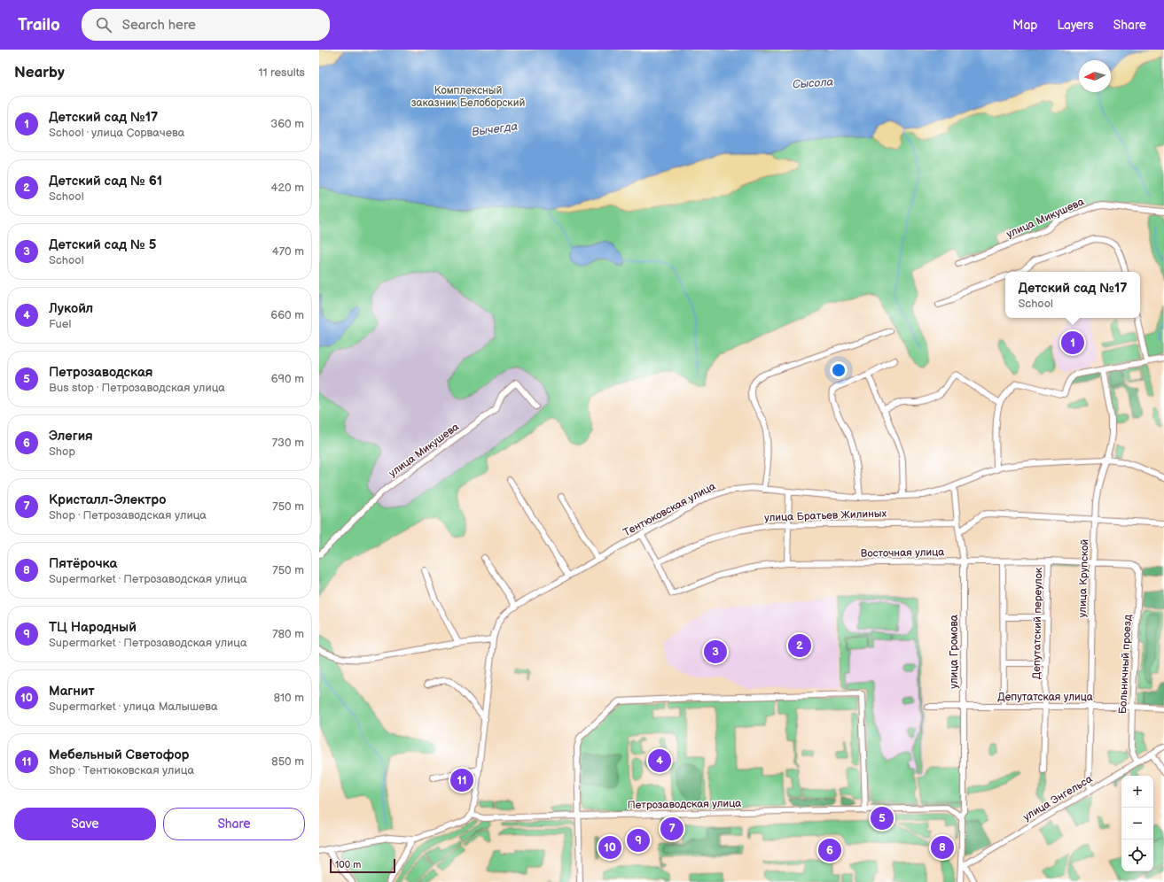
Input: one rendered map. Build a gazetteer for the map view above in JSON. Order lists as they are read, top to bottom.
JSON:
{
  "streets": {
    "street": [
      "улица Микушева",
      "Тентюковская улица",
      "улица Братьев Жилиных",
      "Восточная улица",
      "улица Крупской",
      "Депутатский переулок",
      "улица Громова",
      "Больничный проезд",
      "Депутатская улица",
      "улица Энгельса",
      "Петрозаводская улица"
    ]
  },
  "crossings": [
    ["Тентюковская улица", "улица Крупской"],
    ["Тентюковская улица", "улица Громова"],
    ["Тентюковская улица", "Петрозаводская улица"],
    ["улица Братьев Жилиных", "Восточная улица"],
    ["улица Братьев Жилиных", "улица Громова"],
    ["Восточная улица", "улица Крупской"],
    ["Восточная улица", "Депутатский переулок"],
    ["Восточная улица", "улица Громова"],
    ["Восточная улица", "Больничный проезд"],
    ["улица Крупской", "Депутатская улица"],
    ["улица Крупской", "улица Энгельса"],
    ["Депутатский переулок", "Депутатская улица"],
    ["улица Громова", "Депутатская улица"],
    ["улица Громова", "Петрозаводская улица"],
    ["Больничный проезд", "Депутатская улица"],
    ["Больничный проезд", "улица Энгельса"]
  ],
  "water": ["Сысола", "Вычегда"],
  "parks": ["Комплексный заказник Белоборский"],
  "scale_bar": "100 m",
  "north": "left",
  "page": {
    "header": "Trailo",
    "search": "Search here",
    "nav": ["Map", "Layers", "Share"],
    "heading": ["Nearby", "11 results"],
    "list": [
      {
        "mark": "1",
        "name": "Детский сад №17",
        "note": "School · улица Сорвачева",
        "value": "360 m"
      },
      {
        "mark": "2",
        "name": "Детский сад № 61",
        "note": "School",
        "value": "420 m"
      },
      {
        "mark": "3",
        "name": "Детский сад № 5",
        "note": "School",
        "value": "470 m"
      },
      {
        "mark": "4",
        "name": "Лукойл",
        "note": "Fuel",
        "value": "660 m"
      },
      {
        "mark": "5",
        "name": "Петрозаводская",
        "note": "Bus stop · Петрозаводская улица",
        "value": "690 m"
      },
      {
        "mark": "6",
        "name": "Элегия",
        "note": "Shop",
        "value": "730 m"
      },
      {
        "mark": "7",
        "name": "Кристалл-Электро",
        "note": "Shop · Петрозаводская улица",
        "value": "750 m"
      },
      {
        "mark": "8",
        "name": "Пятёрочка",
        "note": "Supermarket · Петрозаводская улица",
        "value": "750 m"
      },
      {
        "mark": "9",
        "name": "ТЦ Народный",
        "note": "Supermarket · Петрозаводская улица",
        "value": "780 m"
      },
      {
        "mark": "10",
        "name": "Магнит",
        "note": "Supermarket · улица Малышева",
        "value": "810 m"
      },
      {
        "mark": "11",
        "name": "Мебельный Светофор",
        "note": "Shop · Тентюковская улица",
        "value": "850 m"
      }
    ],
    "popup": ["Детский сад №17", "School"],
    "pins": [
      "1",
      "2",
      "3",
      "4",
      "11",
      "5",
      "7",
      "9",
      "8",
      "10",
      "6"
    ],
    "map_buttons": ["+", "−"],
    "buttons": ["Save", "Share"],
    "scale": "100 m"
  }
}
